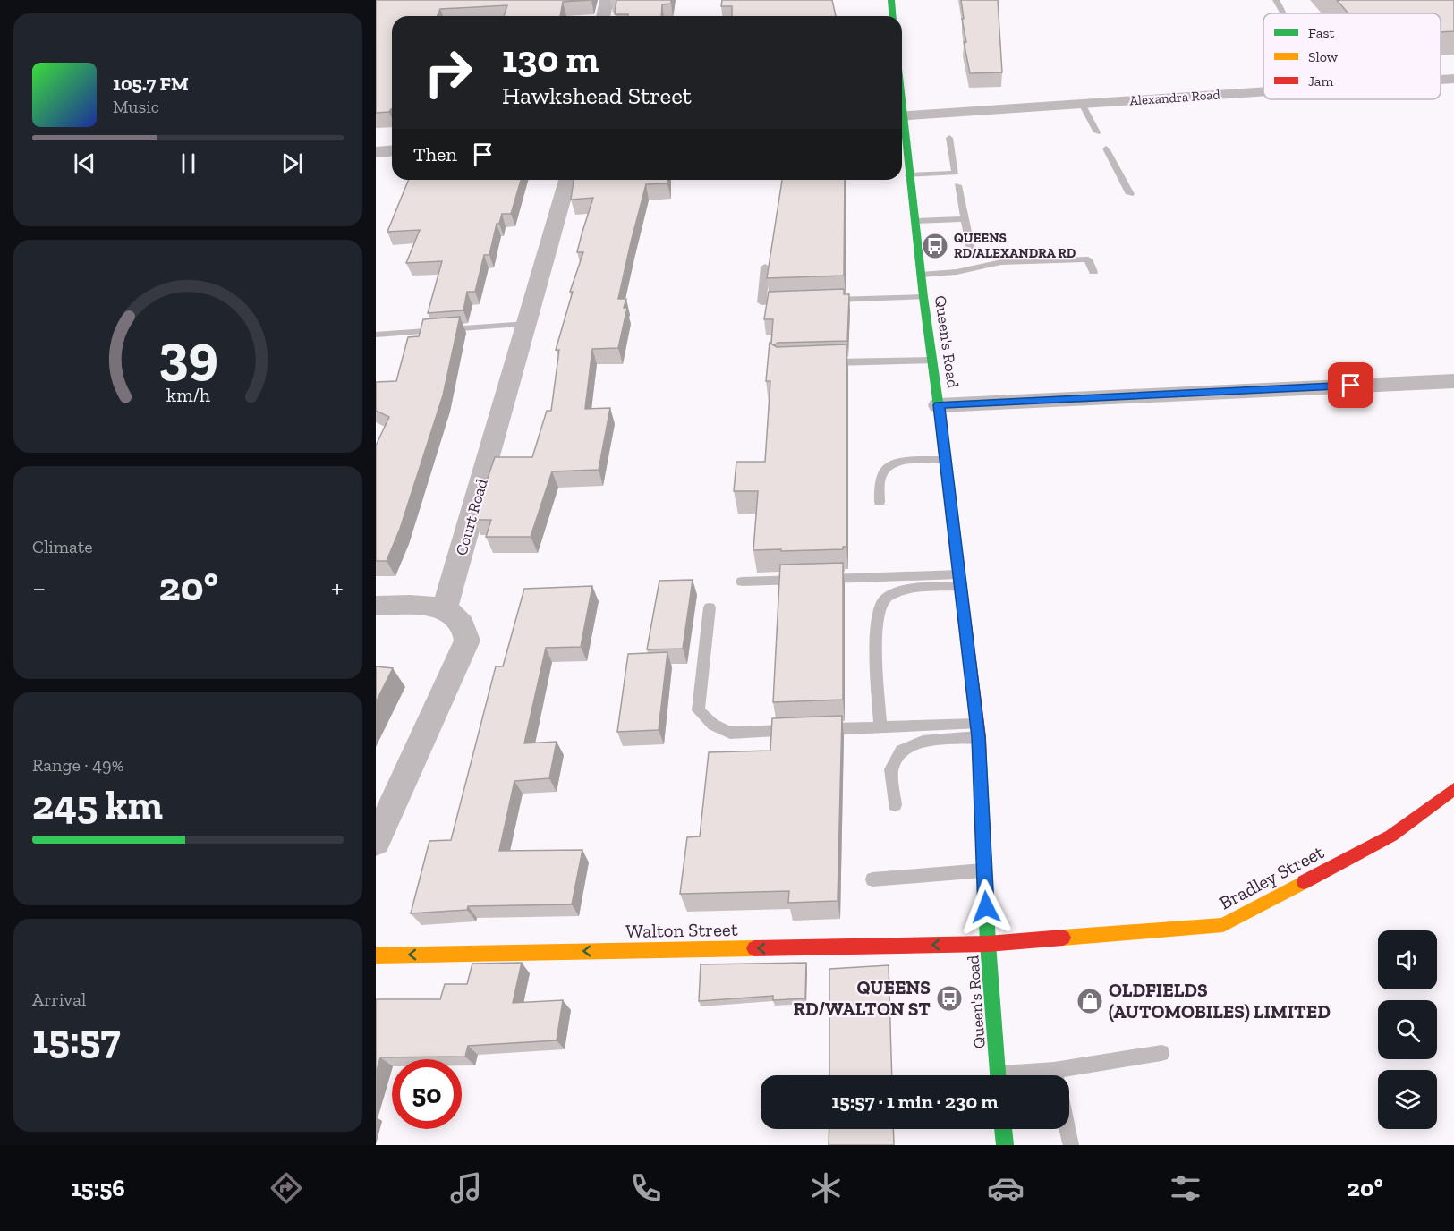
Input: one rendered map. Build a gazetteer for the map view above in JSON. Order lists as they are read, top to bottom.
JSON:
{
  "streets": {
    "main road": ["Queen's Road", "Bradley Street", "Walton Street"],
    "street": ["Alexandra Road", "Court Road"]
  },
  "crossings": [
    ["Queen's Road", "Bradley Street"],
    ["Queen's Road", "Walton Street"],
    ["Bradley Street", "Walton Street"]
  ],
  "one_way": ["Walton Street"],
  "places": {
    "bus stop": ["QUEENS RD/ALEXANDRA RD", "QUEENS RD/WALTON ST"],
    "shop": ["OLDFIELDS (AUTOMOBILES) LIMITED"]
  },
  "legend": ["Fast", "Slow", "Jam"],
  "page": {
    "turn": ["130 m", "Hawkshead Street"],
    "song": ["105.7 FM", "Music"],
    "then": "Then",
    "tile": [
      "Climate",
      ["Range · 49%", "245 km"],
      ["Arrival", "15:57"]
    ],
    "heat": ["−", "20°", "+"],
    "limit": "50",
    "trip": "15:57 · 1 min · 230 m",
    "tabs": ["15:56", "20°"],
    "gauge": ["39", "km/h"]
  }
}
